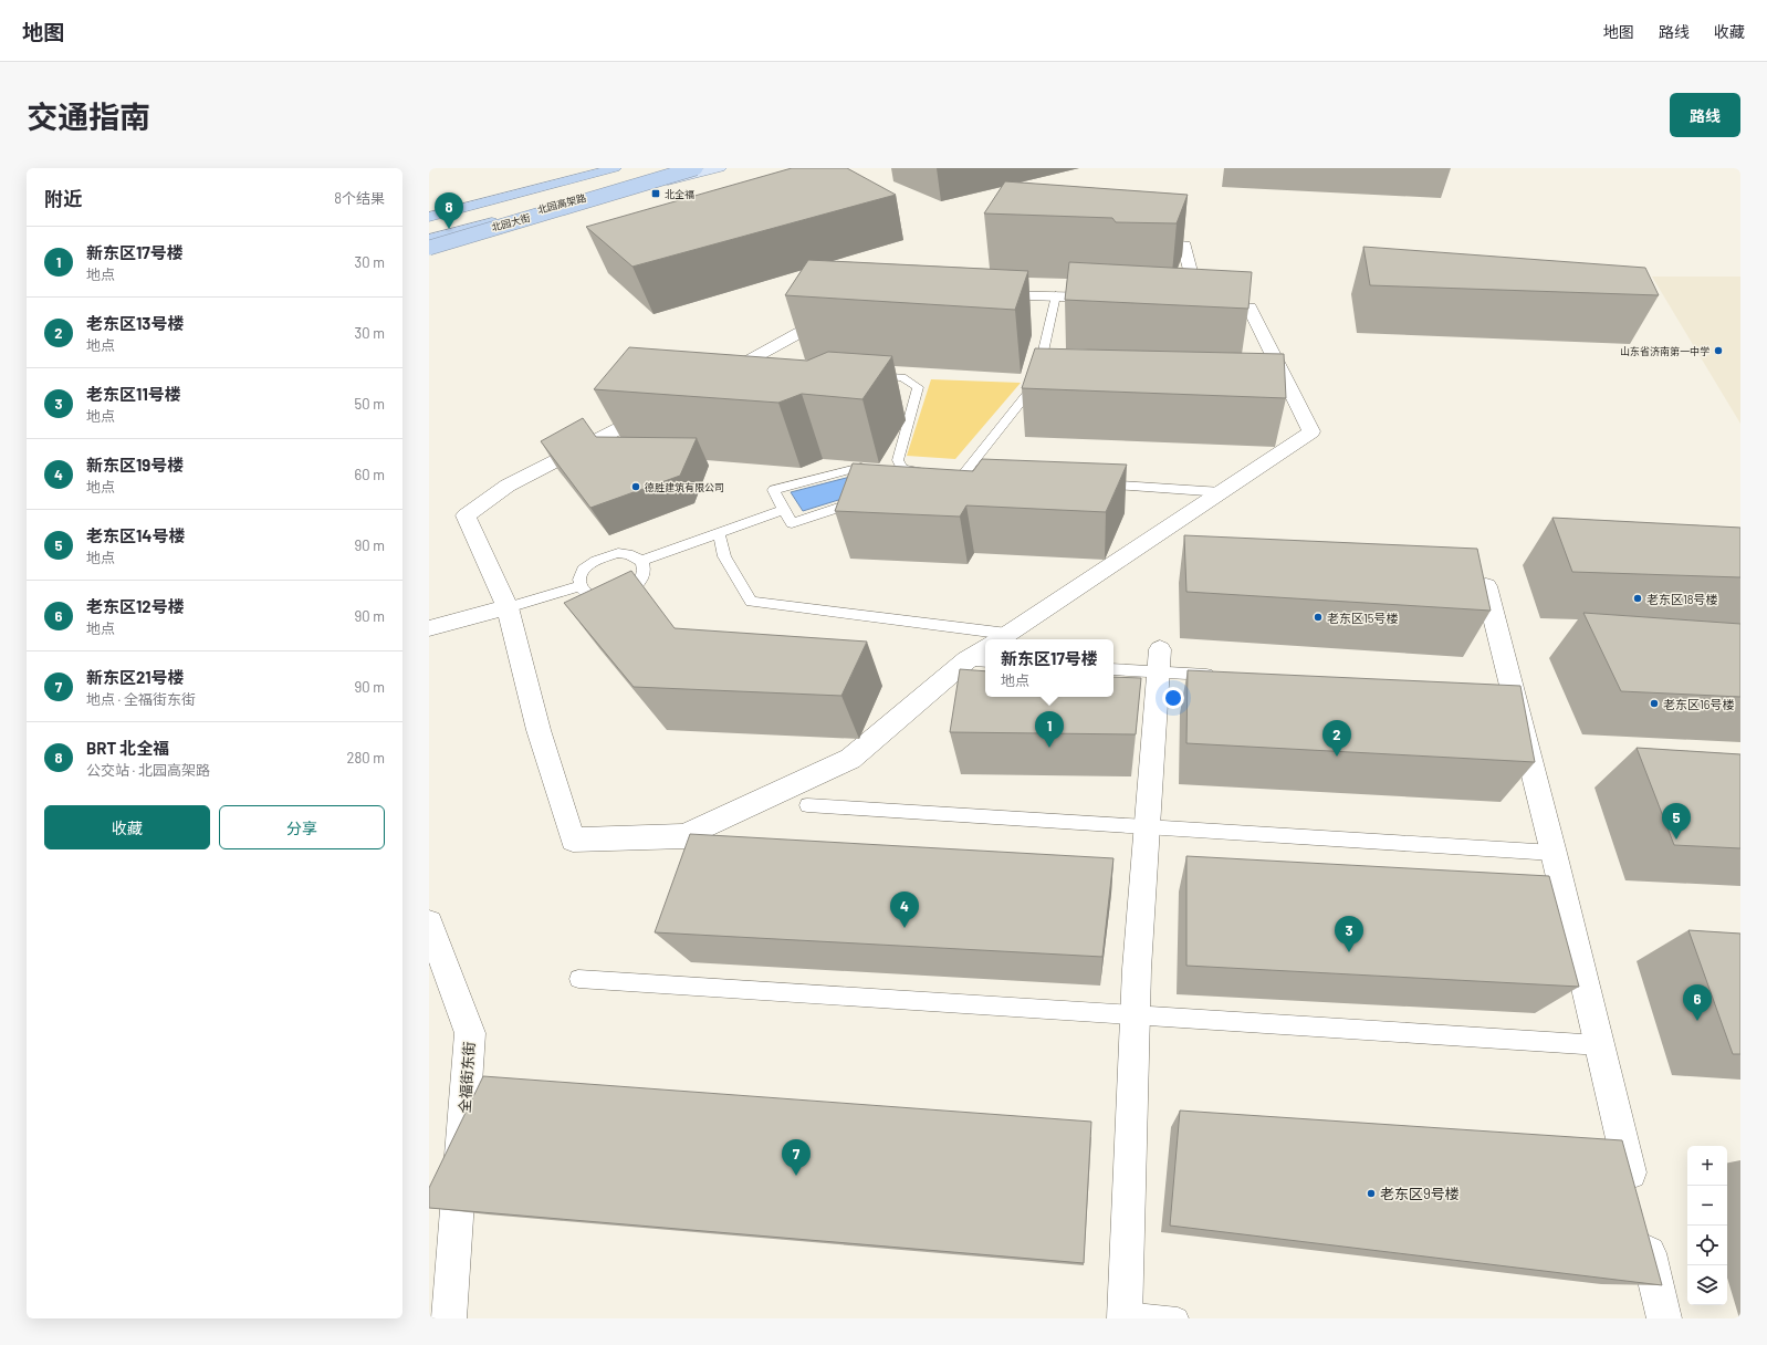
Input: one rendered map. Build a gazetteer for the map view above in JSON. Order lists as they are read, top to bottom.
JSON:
{
  "streets": {
    "highway": ["北园高架路"],
    "main road": ["北园大街"],
    "street": ["全福街东街"]
  },
  "places": {
    "transit": ["北全福"],
    "other": [
      "山东省济南第一中学",
      "德胜建筑有限公司",
      "老东区18号楼",
      "老东区15号楼",
      "老东区16号楼",
      "老东区9号楼"
    ]
  },
  "page": {
    "header": "地图",
    "nav": ["地图", "路线", "收藏"],
    "title": "交通指南",
    "buttons": [
      "路线",
      ["收藏", "分享"]
    ],
    "heading": ["附近", "8个结果"],
    "pins": [
      "8",
      "1",
      "2",
      "5",
      "4",
      "3",
      "6",
      "7"
    ],
    "list": [
      {
        "mark": "1",
        "name": "新东区17号楼",
        "note": "地点",
        "value": "30 m"
      },
      {
        "mark": "2",
        "name": "老东区13号楼",
        "note": "地点",
        "value": "30 m"
      },
      {
        "mark": "3",
        "name": "老东区11号楼",
        "note": "地点",
        "value": "50 m"
      },
      {
        "mark": "4",
        "name": "新东区19号楼",
        "note": "地点",
        "value": "60 m"
      },
      {
        "mark": "5",
        "name": "老东区14号楼",
        "note": "地点",
        "value": "90 m"
      },
      {
        "mark": "6",
        "name": "老东区12号楼",
        "note": "地点",
        "value": "90 m"
      },
      {
        "mark": "7",
        "name": "新东区21号楼",
        "note": "地点 · 全福街东街",
        "value": "90 m"
      },
      {
        "mark": "8",
        "name": "BRT 北全福",
        "note": "公交站 · 北园高架路",
        "value": "280 m"
      }
    ],
    "popup": ["新东区17号楼", "地点"],
    "map_buttons": ["+", "−"]
  }
}
